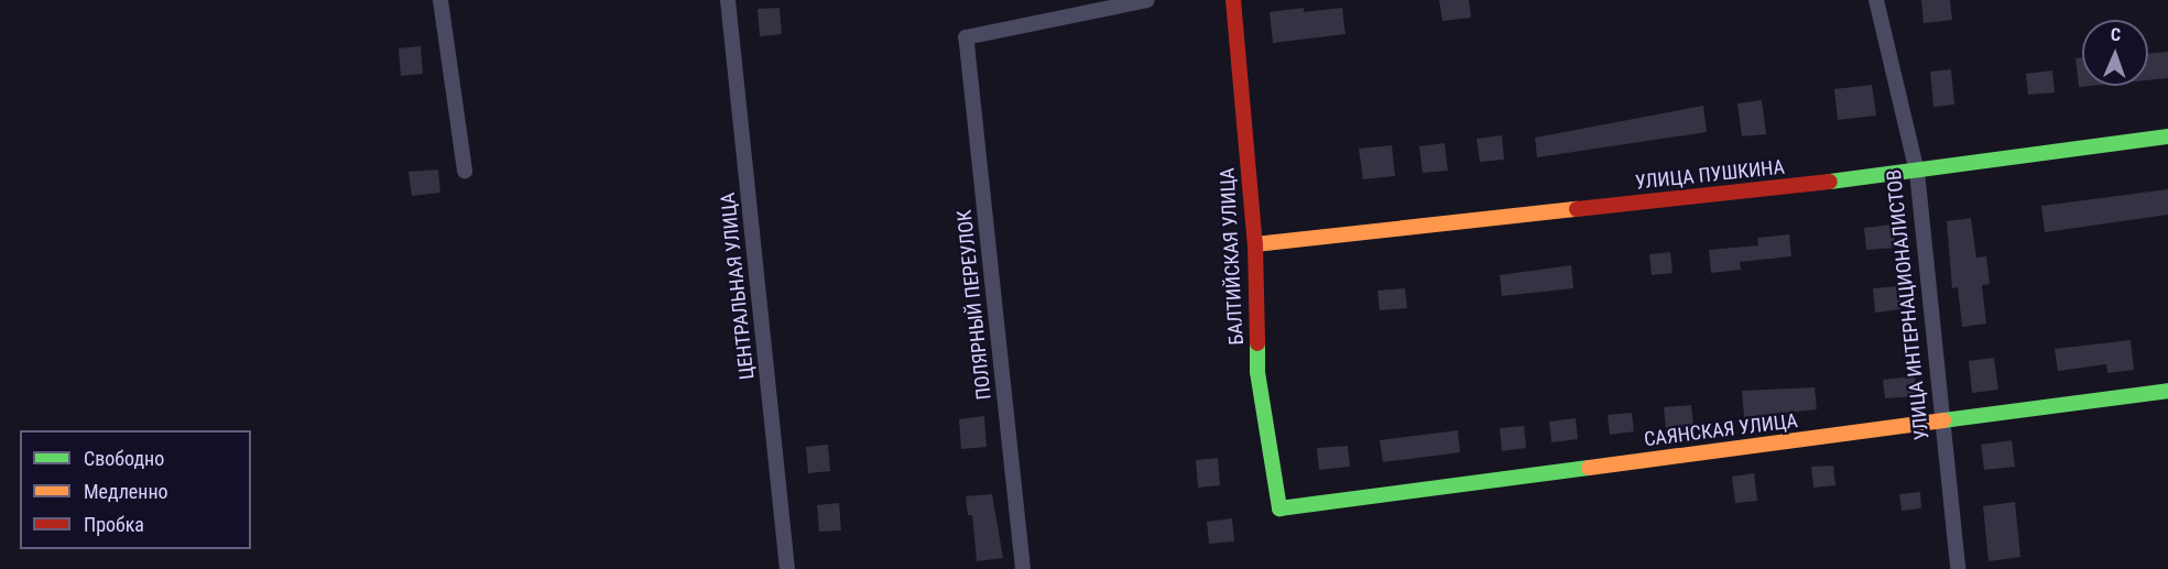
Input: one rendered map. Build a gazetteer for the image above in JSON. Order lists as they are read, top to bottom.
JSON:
{
  "streets": {
    "street": [
      "УЛИЦА ПУШКИНА",
      "БАЛТИЙСКАЯ УЛИЦА",
      "ЦЕНТРАЛЬНАЯ УЛИЦА",
      "ПОЛЯРНЫЙ ПЕРЕУЛОК",
      "УЛИЦА ИНТЕРНАЦИОНАЛИСТОВ",
      "САЯНСКАЯ УЛИЦА"
    ]
  },
  "crossings": [
    ["УЛИЦА ПУШКИНА", "БАЛТИЙСКАЯ УЛИЦА"],
    ["УЛИЦА ПУШКИНА", "УЛИЦА ИНТЕРНАЦИОНАЛИСТОВ"],
    ["БАЛТИЙСКАЯ УЛИЦА", "САЯНСКАЯ УЛИЦА"],
    ["УЛИЦА ИНТЕРНАЦИОНАЛИСТОВ", "САЯНСКАЯ УЛИЦА"]
  ],
  "legend": ["Свободно", "Медленно", "Пробка"],
  "north": "top"
}
